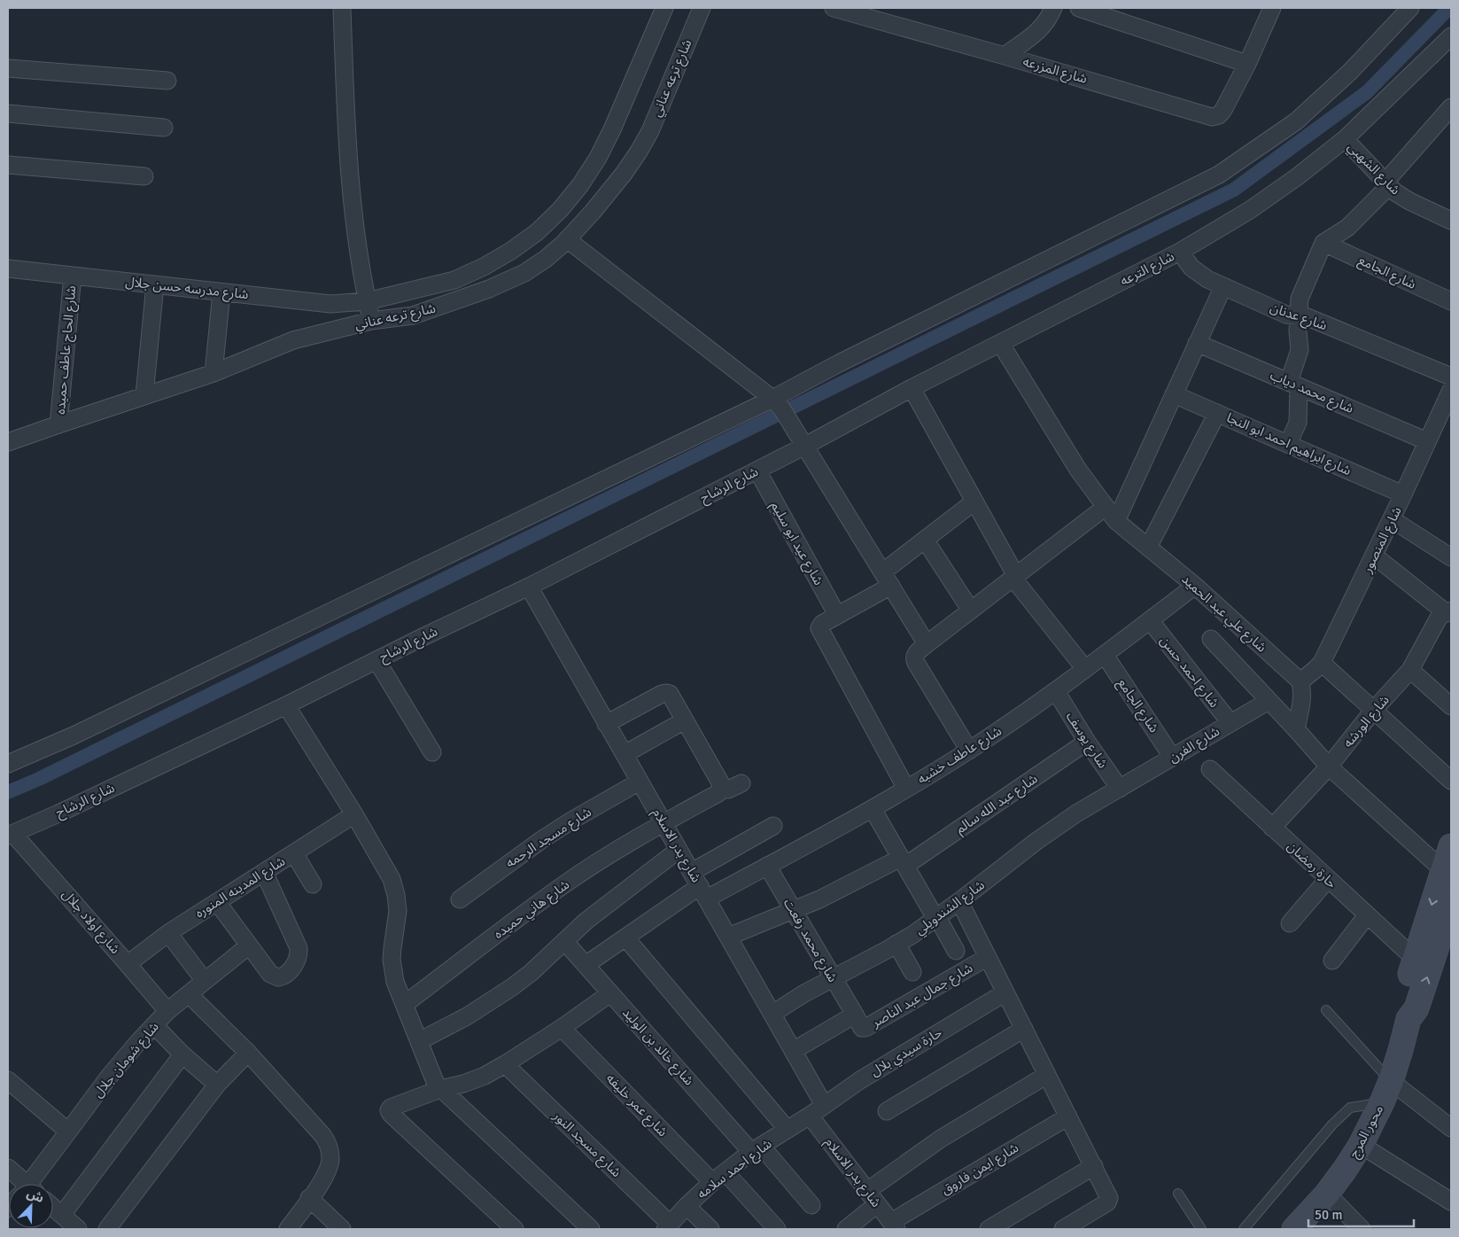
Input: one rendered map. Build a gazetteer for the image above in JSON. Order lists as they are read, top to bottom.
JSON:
{
  "streets": {
    "main road": ["محور المرج"],
    "street": [
      "شارع المزرعه",
      "شارع ترعه عناني",
      "شارع الشهبي",
      "شارع الترعه",
      "شارع الجامع",
      "شارع مدرسه حسن جلال",
      "شارع عدنان",
      "شارع الحاج عاطف حميده",
      "شارع محمد دياب",
      "شارع ابراهيم احمد ابو النجا",
      "شارع الرشاح",
      "شارع المنصور",
      "شارع عيد ابو سليم",
      "شارع علي عبد الحميد",
      "شارع احمد حسن",
      "شارع الورشه",
      "شارع يوسف",
      "شارع الفرن",
      "شارع عاطف خشبه",
      "شارع عبد الله سالم",
      "شارع مسجد الرحمه",
      "شارع بدر الاسلام",
      "حارة رمضان",
      "شارع المدينه المنوره",
      "شارع الشندويلي",
      "شارع هاني حميده",
      "شارع اولاد جلال",
      "شارع محمد رفعت",
      "شارع جمال عبد الناصر",
      "شارع خالد بن الوليد",
      "حارة سيدي بلال",
      "شارع شومان جلال",
      "شارع عمر خليفه",
      "شارع مسجد النور",
      "شارع احمد سلامه",
      "شارع ايمن فاروق"
    ]
  },
  "crossings": [
    ["شارع ترعه عناني", "شارع مدرسه حسن جلال"],
    ["شارع ترعه عناني", "شارع الحاج عاطف حميده"],
    ["شارع الشهبي", "شارع الترعه"],
    ["شارع الترعه", "شارع عدنان"],
    ["شارع الترعه", "شارع الرشاح"],
    ["شارع الترعه", "شارع علي عبد الحميد"],
    ["شارع الجامع", "شارع الفرن"],
    ["شارع الجامع", "شارع عاطف خشبه"],
    ["شارع مدرسه حسن جلال", "شارع الحاج عاطف حميده"],
    ["شارع محمد دياب", "شارع المنصور"],
    ["شارع ابراهيم احمد ابو النجا", "شارع المنصور"],
    ["شارع الرشاح", "شارع عيد ابو سليم"],
    ["شارع الرشاح", "شارع بدر الاسلام"],
    ["شارع الرشاح", "شارع اولاد جلال"],
    ["شارع المنصور", "شارع علي عبد الحميد"],
    ["شارع علي عبد الحميد", "شارع عاطف خشبه"],
    ["شارع احمد حسن", "شارع الفرن"],
    ["شارع احمد حسن", "شارع عاطف خشبه"],
    ["شارع الورشه", "حارة رمضان"],
    ["شارع يوسف", "شارع الفرن"],
    ["شارع يوسف", "شارع عاطف خشبه"],
    ["شارع يوسف", "شارع عبد الله سالم"],
    ["شارع يوسف", "شارع الشندويلي"],
    ["شارع الفرن", "شارع الشندويلي"],
    ["شارع عاطف خشبه", "شارع بدر الاسلام"],
    ["شارع عاطف خشبه", "شارع محمد رفعت"],
    ["شارع عبد الله سالم", "شارع بدر الاسلام"],
    ["شارع عبد الله سالم", "شارع محمد رفعت"],
    ["شارع مسجد الرحمه", "شارع بدر الاسلام"],
    ["شارع بدر الاسلام", "شارع الشندويلي"],
    ["شارع بدر الاسلام", "شارع هاني حميده"],
    ["شارع بدر الاسلام", "شارع جمال عبد الناصر"],
    ["شارع بدر الاسلام", "حارة سيدي بلال"],
    ["شارع بدر الاسلام", "شارع احمد سلامه"],
    ["شارع بدر الاسلام", "شارع ايمن فاروق"],
    ["حارة رمضان", "محور المرج"],
    ["شارع المدينه المنوره", "شارع اولاد جلال"],
    ["شارع الشندويلي", "شارع محمد رفعت"],
    ["شارع اولاد جلال", "شارع شومان جلال"],
    ["شارع محمد رفعت", "شارع جمال عبد الناصر"],
    ["شارع خالد بن الوليد", "شارع احمد سلامه"],
    ["حارة سيدي بلال", "شارع احمد سلامه"],
    ["شارع عمر خليفه", "شارع احمد سلامه"],
    ["شارع مسجد النور", "شارع احمد سلامه"]
  ],
  "scale_bar": "50 m",
  "north": "top right"
}
